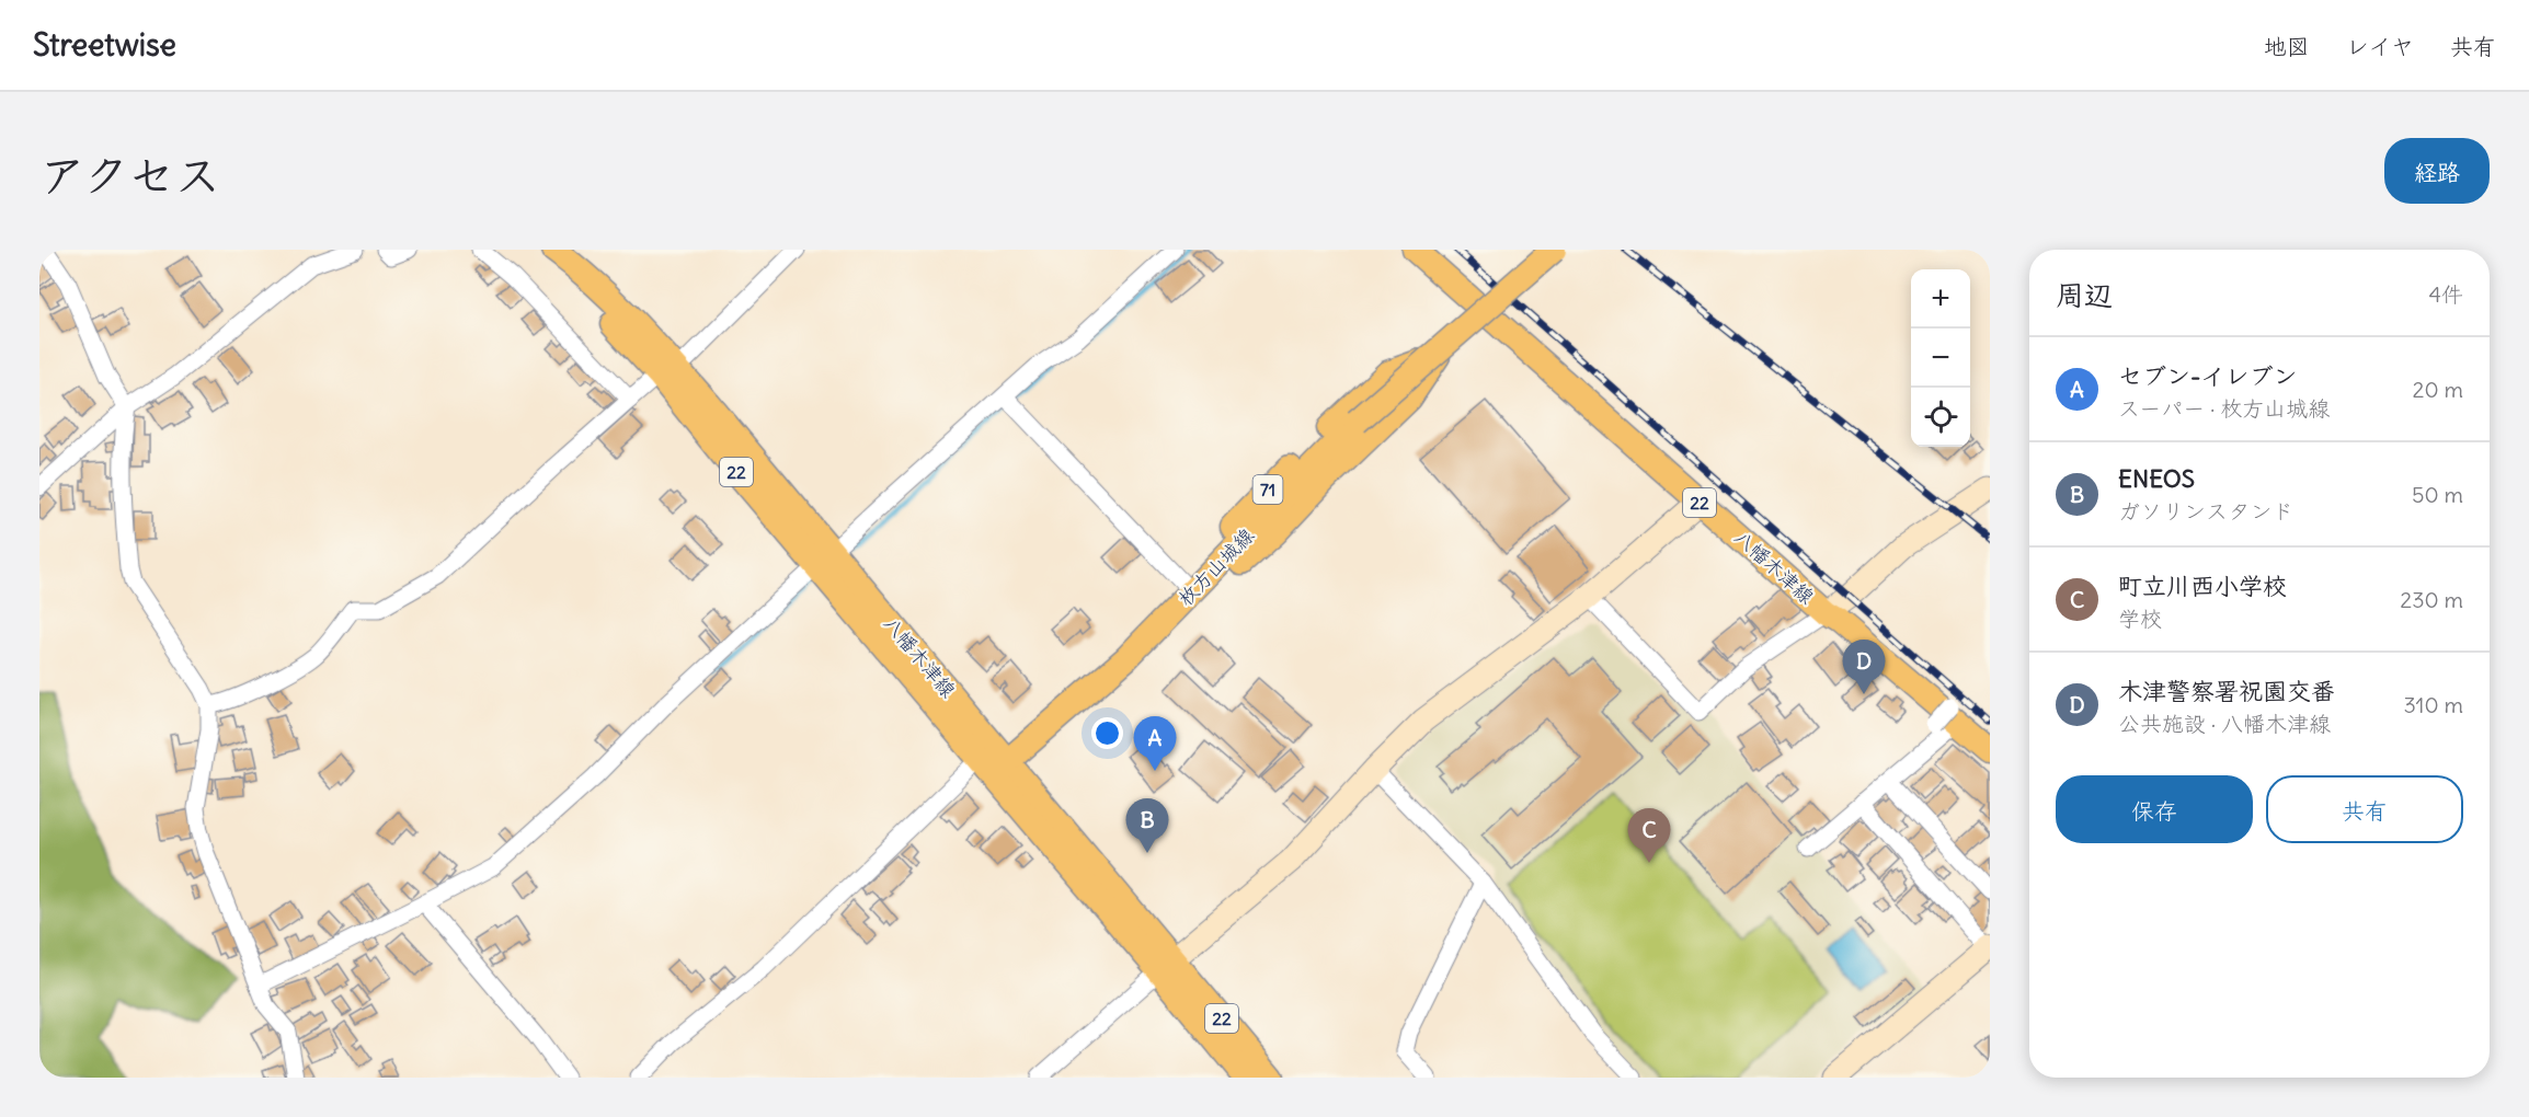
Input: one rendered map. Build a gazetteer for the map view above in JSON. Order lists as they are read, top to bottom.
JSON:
{
  "streets": {
    "main road": [
      "22",
      "71",
      "枚方山城線",
      "八幡木津線"
    ]
  },
  "crossings": [
    ["71", "枚方山城線"],
    ["71", "八幡木津線"],
    ["枚方山城線", "八幡木津線"]
  ],
  "page": {
    "header": "Streetwise",
    "nav": ["地図", "レイヤ", "共有"],
    "title": "アクセス",
    "buttons": [
      "経路",
      ["保存", "共有"]
    ],
    "heading": ["周辺", "4件"],
    "map_buttons": ["+", "−"],
    "list": [
      {
        "mark": "A",
        "name": "セブン-イレブン",
        "note": "スーパー · 枚方山城線",
        "value": "20 m"
      },
      {
        "mark": "B",
        "name": "ENEOS",
        "note": "ガソリンスタンド",
        "value": "50 m"
      },
      {
        "mark": "C",
        "name": "町立川西小学校",
        "note": "学校",
        "value": "230 m"
      },
      {
        "mark": "D",
        "name": "木津警察署祝園交番",
        "note": "公共施設 · 八幡木津線",
        "value": "310 m"
      }
    ],
    "pins": [
      "D",
      "A",
      "B",
      "C"
    ]
  }
}
